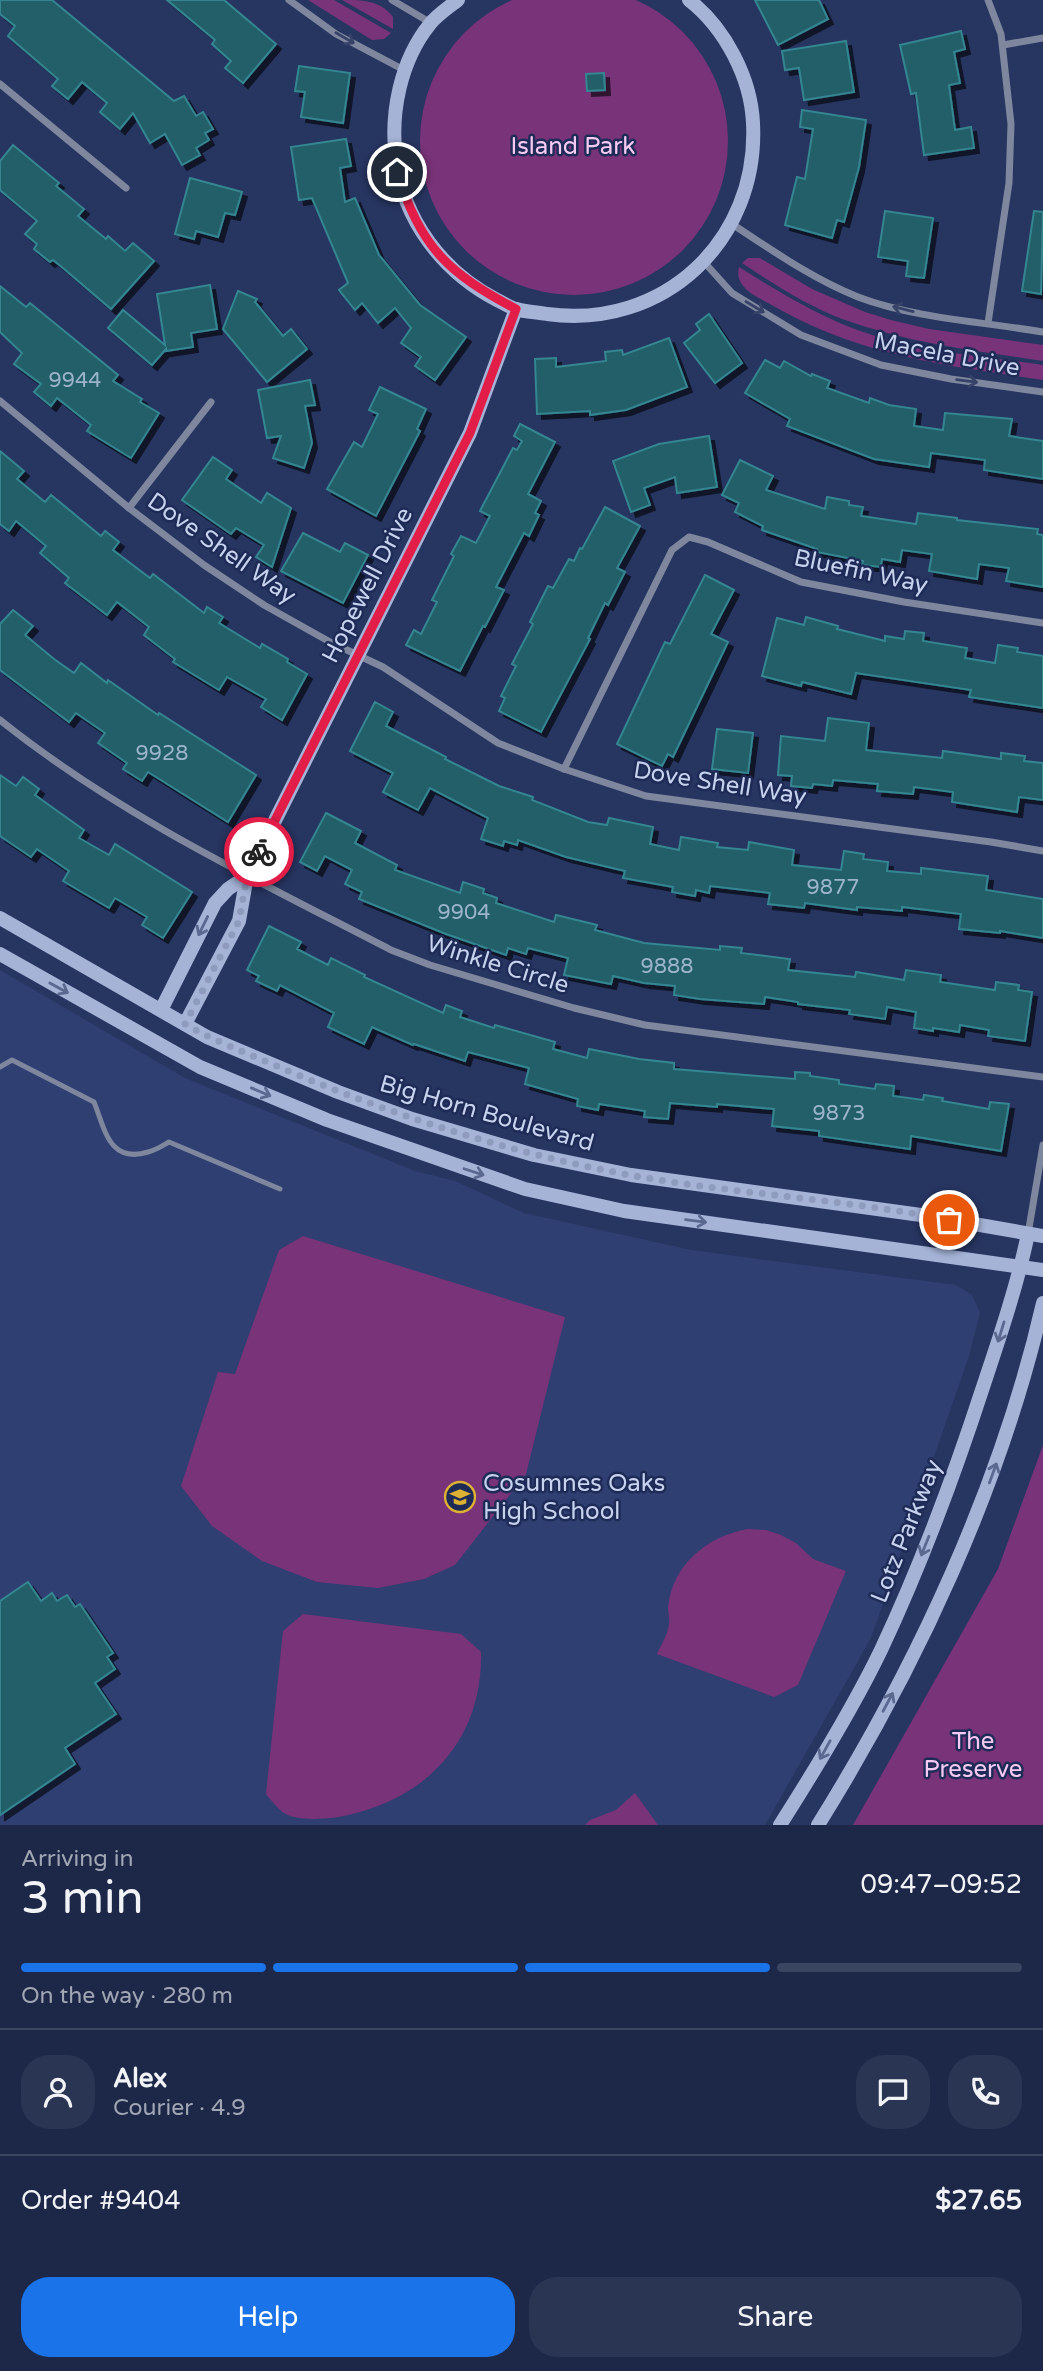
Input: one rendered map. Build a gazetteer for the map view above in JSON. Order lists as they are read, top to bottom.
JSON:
{
  "streets": {
    "street": [
      "Macela Drive",
      "Dove Shell Way",
      "Bluefin Way",
      "Hopewell Drive",
      "Winkle Circle",
      "Big Horn Boulevard",
      "Lotz Parkway"
    ]
  },
  "crossings": [
    ["Dove Shell Way", "Bluefin Way"],
    ["Dove Shell Way", "Hopewell Drive"],
    ["Hopewell Drive", "Winkle Circle"],
    ["Hopewell Drive", "Big Horn Boulevard"],
    ["Big Horn Boulevard", "Lotz Parkway"]
  ],
  "parks": ["Island Park", "The Preserve"],
  "places": {
    "school or university": ["Cosumnes Oaks High School"]
  },
  "house_numbers": [
    "9944",
    "9928",
    "9877",
    "9904",
    "9888",
    "9873"
  ],
  "page": {
    "heading": ["3 min", "Arriving in", "09:47–09:52"],
    "panel": [
      "Alex",
      "Courier · 4.9",
      "Order #9404",
      "$27.65"
    ],
    "bar": "On the way · 280 m",
    "buttons": ["Help", "Share"]
  }
}
